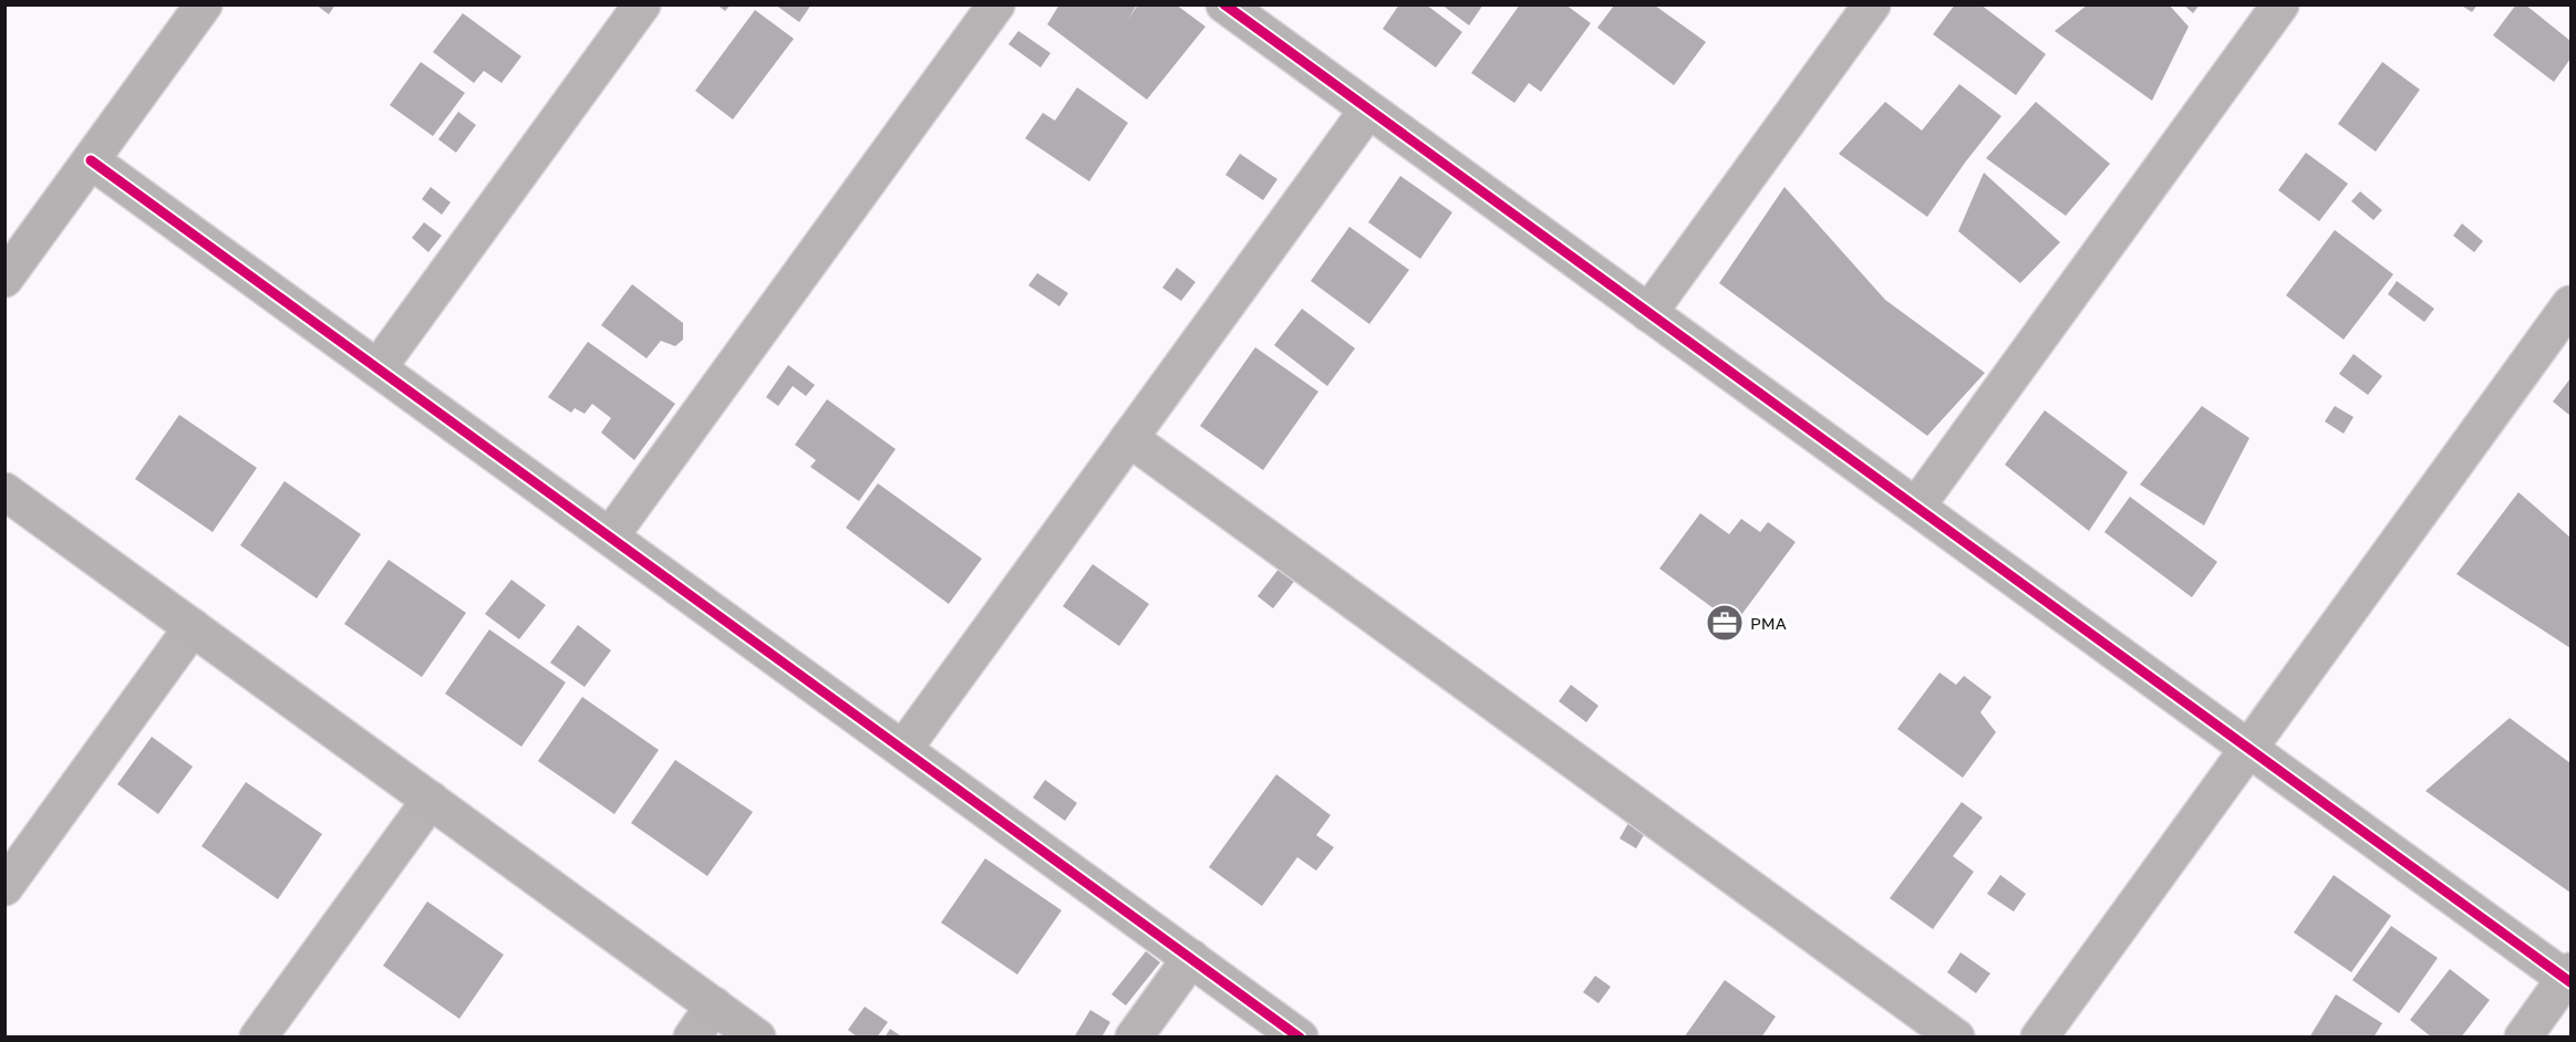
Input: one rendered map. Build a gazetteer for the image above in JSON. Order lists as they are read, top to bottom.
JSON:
{
  "places": {
    "office": ["PMA"]
  }
}
